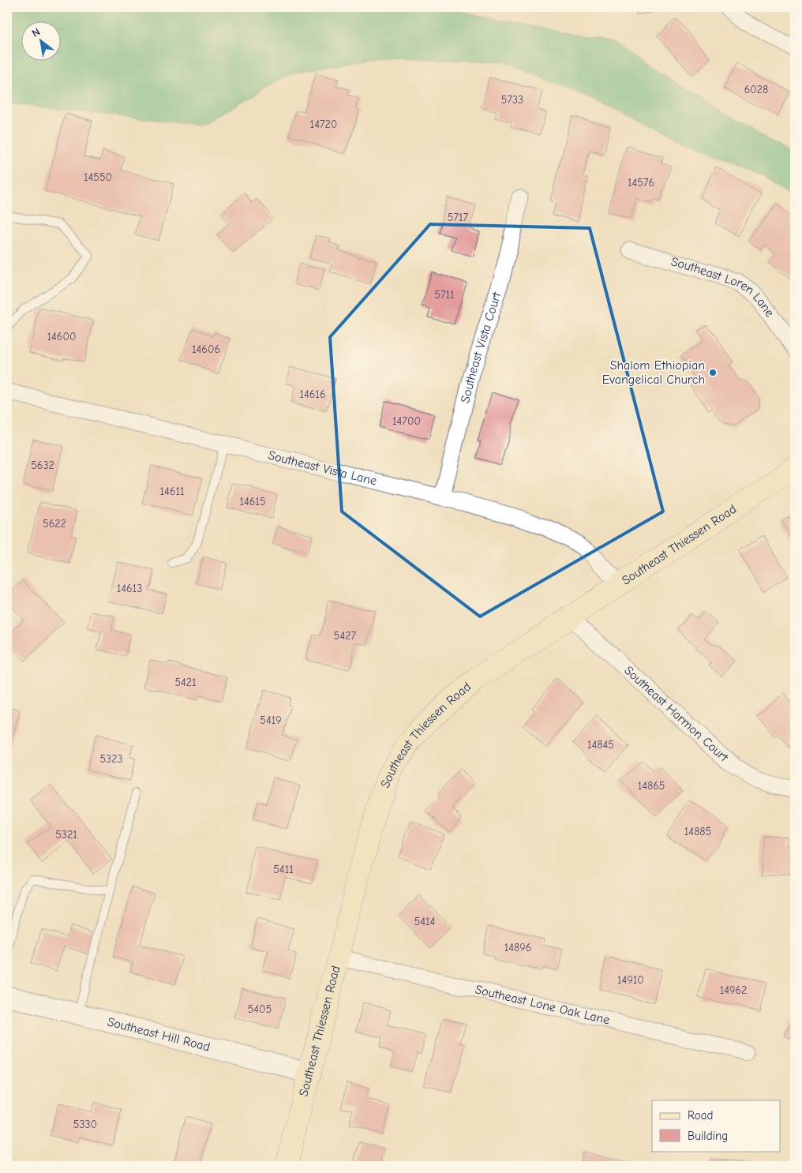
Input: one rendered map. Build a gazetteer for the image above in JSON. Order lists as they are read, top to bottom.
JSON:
{
  "streets": {
    "main road": ["Southeast Thiessen Road"],
    "street": [
      "Southeast Loren Lane",
      "Southeast Vista Court",
      "Southeast Vista Lane",
      "Southeast Harmon Court",
      "Southeast Lone Oak Lane",
      "Southeast Hill Road"
    ]
  },
  "crossings": [
    ["Southeast Vista Court", "Southeast Vista Lane"],
    ["Southeast Vista Lane", "Southeast Thiessen Road"],
    ["Southeast Thiessen Road", "Southeast Harmon Court"],
    ["Southeast Thiessen Road", "Southeast Lone Oak Lane"],
    ["Southeast Thiessen Road", "Southeast Hill Road"]
  ],
  "places": ["Shalom Ethiopian Evangelical Church"],
  "house_numbers": [
    "6028",
    "5733",
    "14720",
    "14550",
    "14576",
    "5717",
    "5711",
    "14600",
    "14606",
    "14616",
    "14700",
    "5632",
    "14611",
    "14615",
    "5622",
    "14613",
    "5427",
    "5421",
    "5419",
    "14845",
    "5323",
    "14865",
    "14885",
    "5321",
    "5411",
    "5414",
    "14896",
    "14910",
    "14962",
    "5405",
    "5330"
  ],
  "legend": ["Road", "Building"],
  "north": "top left"
}
